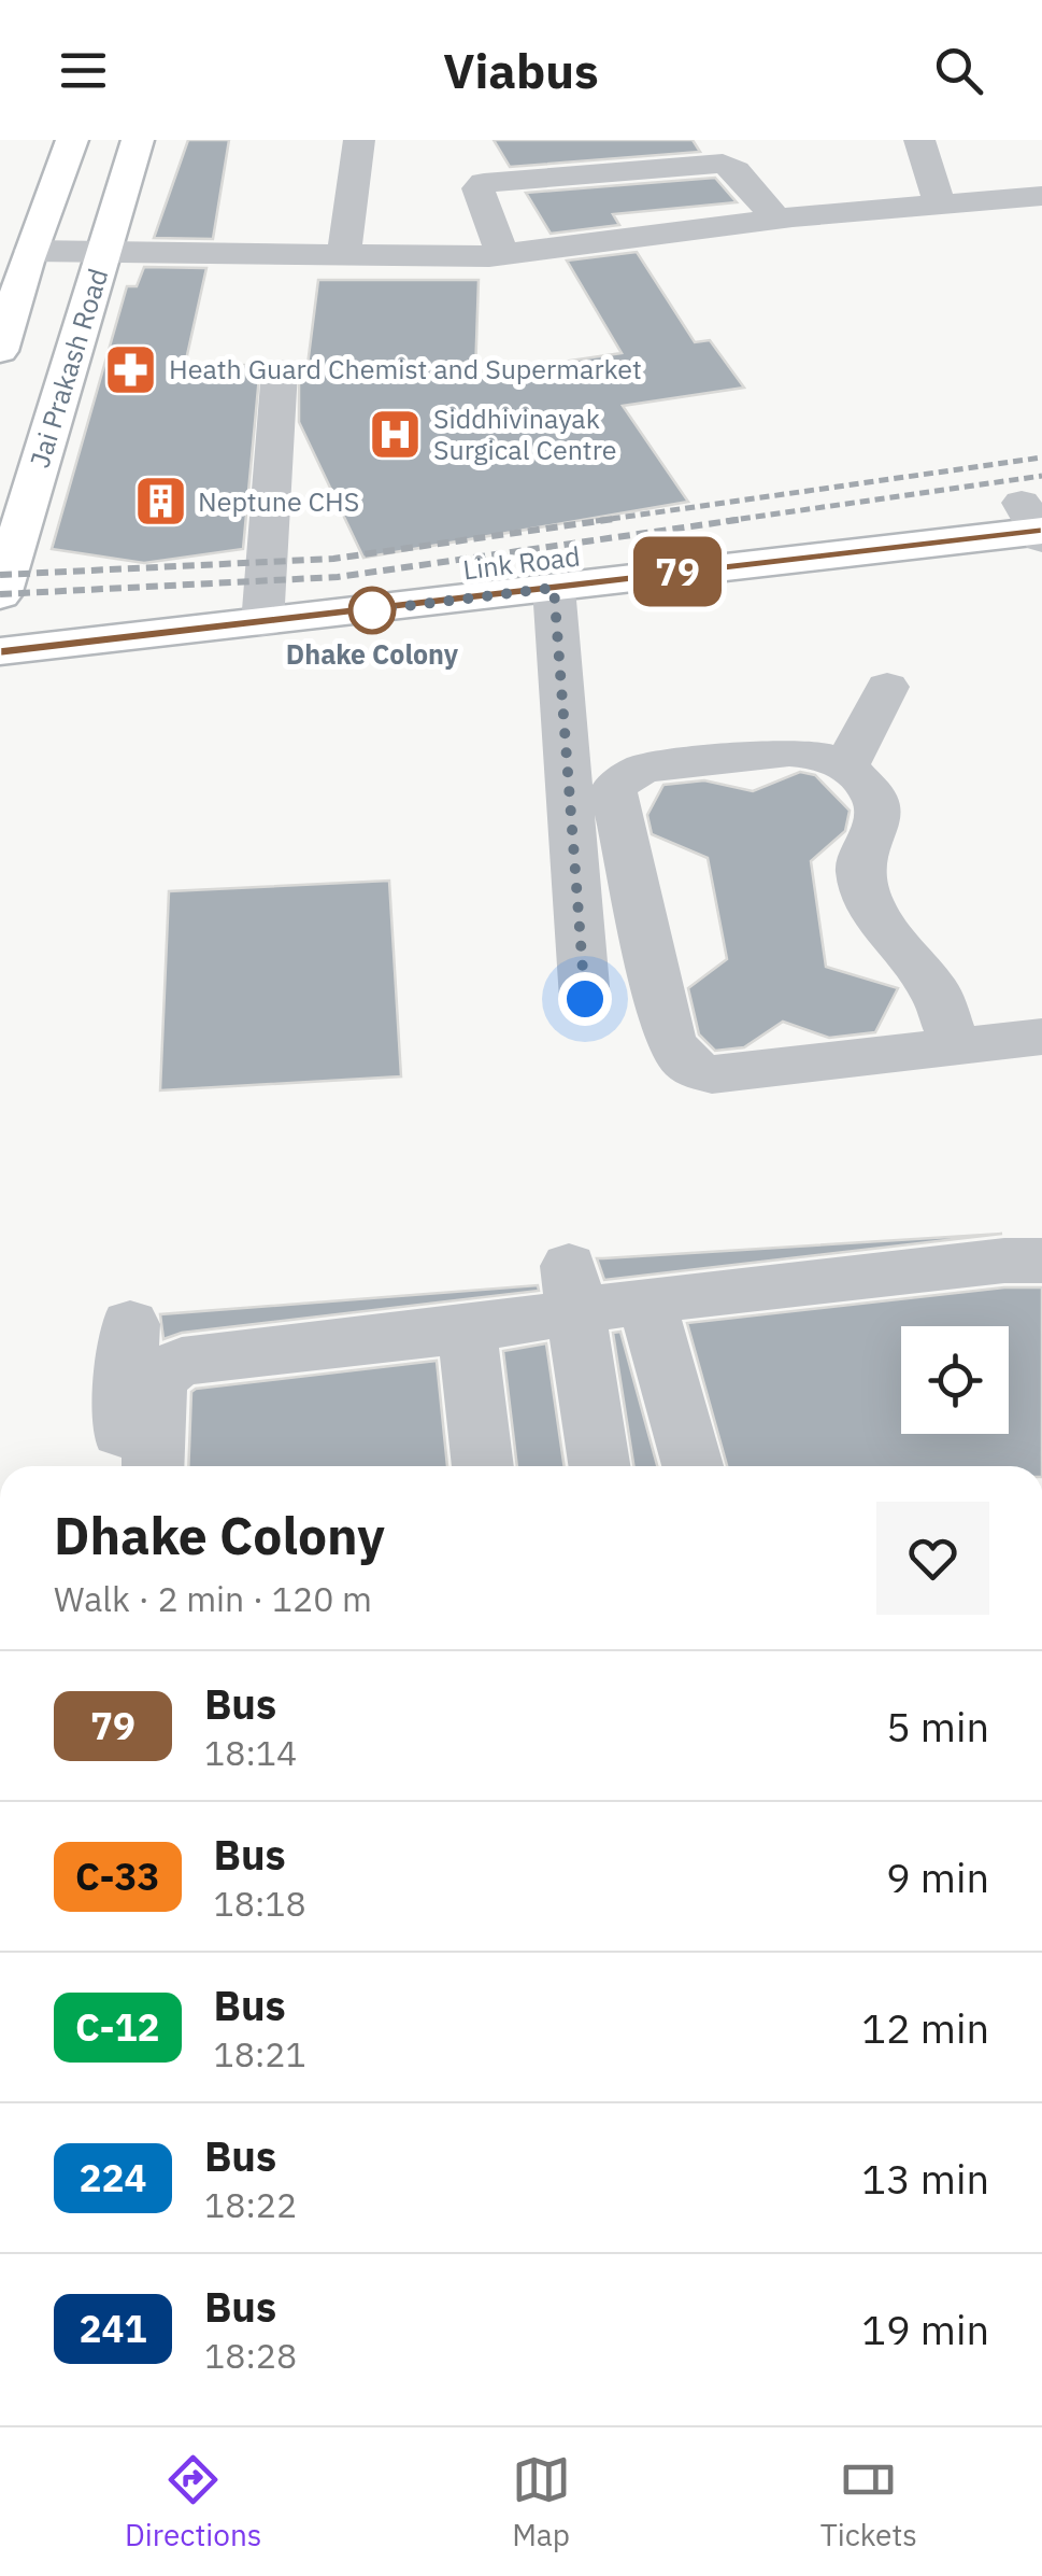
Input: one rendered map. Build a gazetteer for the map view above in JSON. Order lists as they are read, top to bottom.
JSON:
{
  "streets": {
    "main road": ["Jai Prakash Road", "Link Road"]
  },
  "places": {
    "pharmacy": ["Heath Guard Chemist and Supermarket"],
    "hospital": ["Siddhivinayak Surgical Centre"],
    "building": ["Neptune CHS"],
    "other": ["Dhake Colony"]
  },
  "lines": ["bus line 79"],
  "page": {
    "header": "Viabus",
    "on_map": "79",
    "heading": ["Dhake Colony", "Walk · 2 min · 120 m"],
    "list": [
      {
        "mark": "79",
        "name": "Bus",
        "note": "18:14",
        "value": "5 min"
      },
      {
        "mark": "C-33",
        "name": "Bus",
        "note": "18:18",
        "value": "9 min"
      },
      {
        "mark": "C-12",
        "name": "Bus",
        "note": "18:21",
        "value": "12 min"
      },
      {
        "mark": "224",
        "name": "Bus",
        "note": "18:22",
        "value": "13 min"
      },
      {
        "mark": "241",
        "name": "Bus",
        "note": "18:28",
        "value": "19 min"
      }
    ],
    "tabs": ["Directions", "Map", "Tickets"]
  }
}
